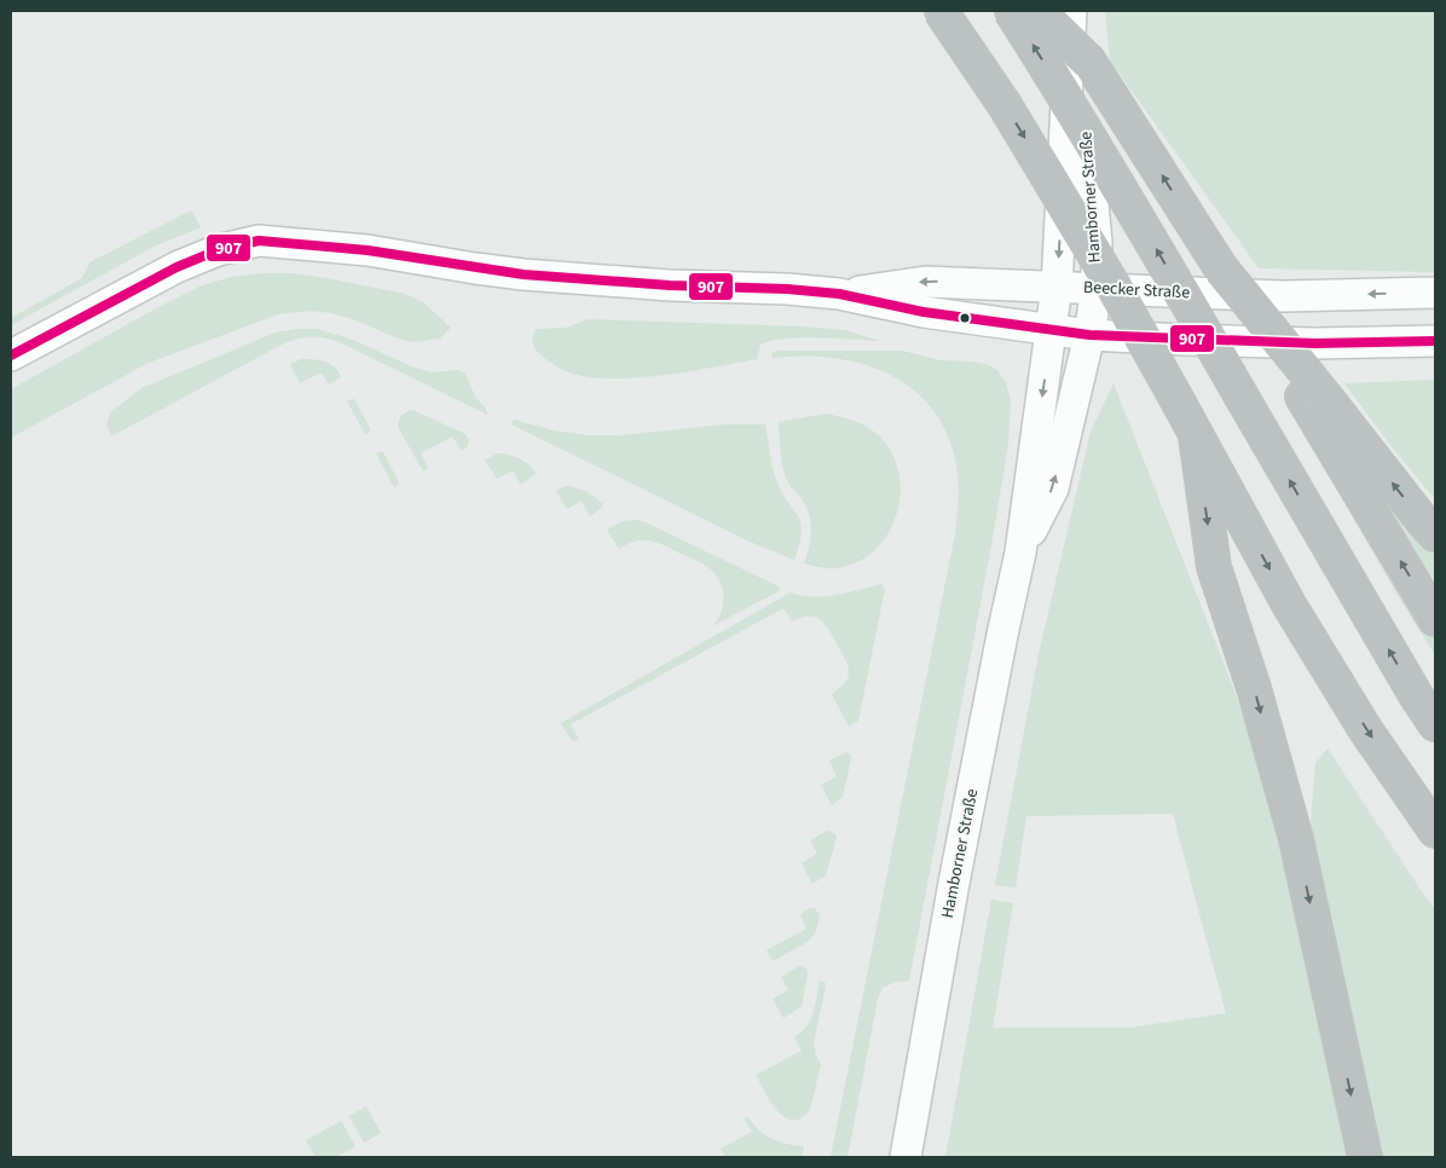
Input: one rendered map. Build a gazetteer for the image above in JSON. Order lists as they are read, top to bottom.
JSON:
{
  "streets": {
    "street": ["Hamborner Straße", "Beecker Straße"]
  },
  "crossings": [
    ["Hamborner Straße", "Beecker Straße"]
  ],
  "lines": ["transit line 907"]
}
